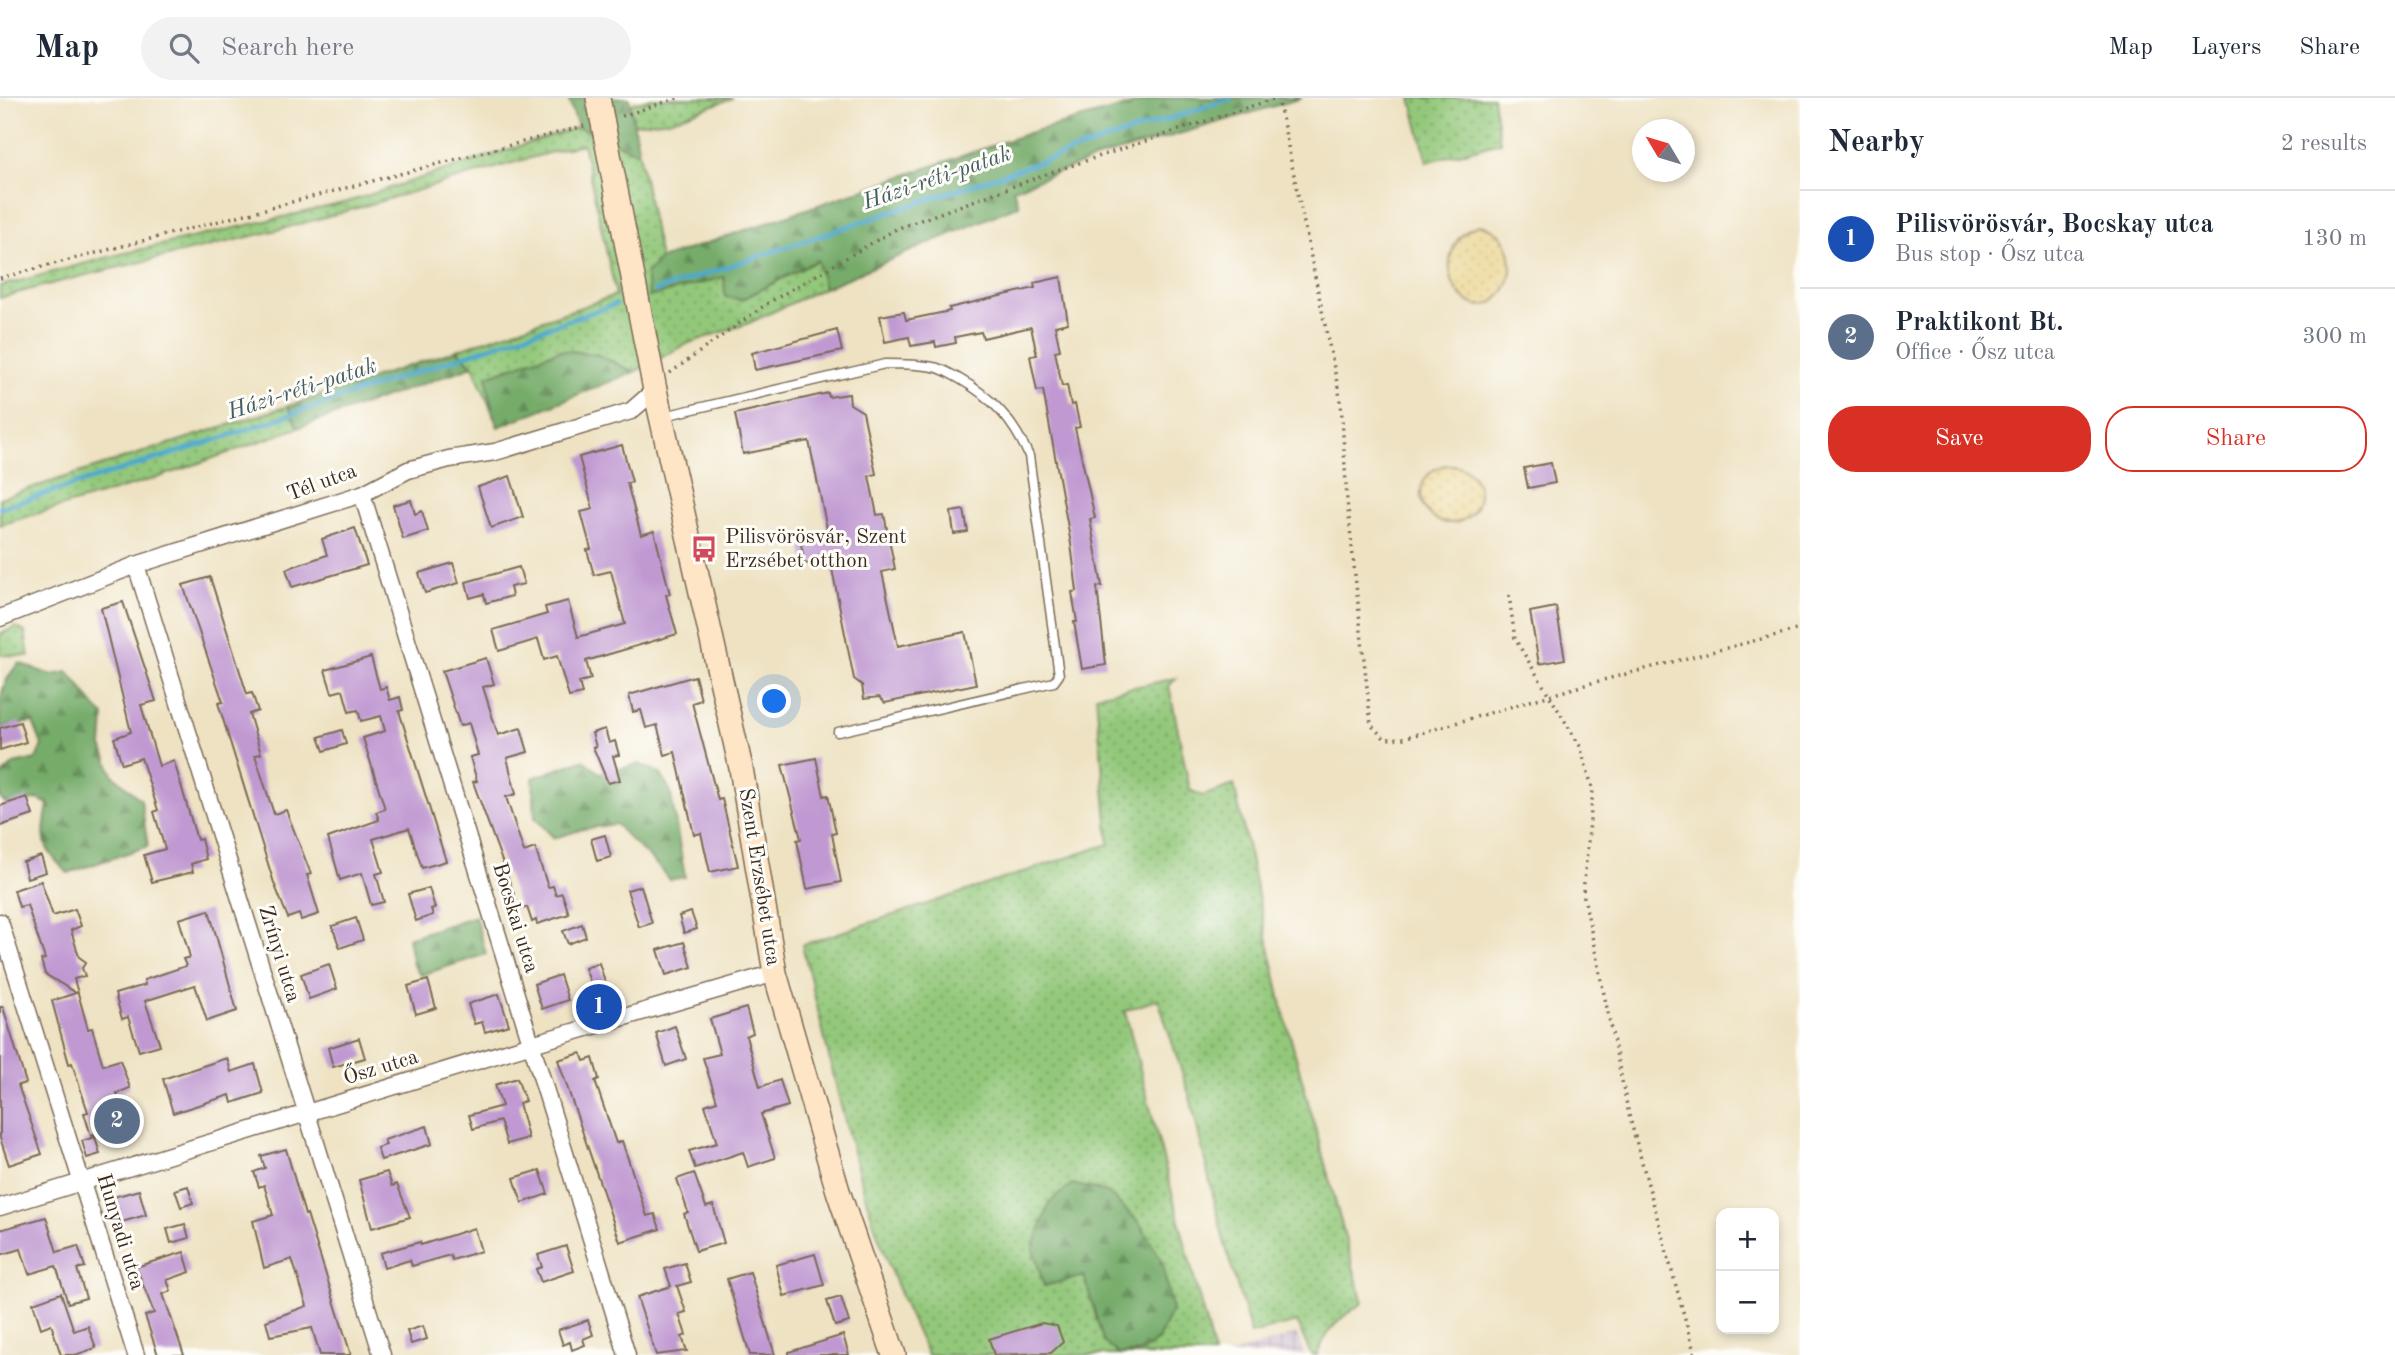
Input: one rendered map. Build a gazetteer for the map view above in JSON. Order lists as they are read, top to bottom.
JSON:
{
  "streets": {
    "street": [
      "Tél utca",
      "Szent Erzsébet utca",
      "Bocskai utca",
      "Zrínyi utca",
      "Ősz utca",
      "Hunyadi utca"
    ]
  },
  "crossings": [
    ["Tél utca", "Szent Erzsébet utca"],
    ["Tél utca", "Bocskai utca"],
    ["Tél utca", "Zrínyi utca"],
    ["Szent Erzsébet utca", "Ősz utca"],
    ["Bocskai utca", "Ősz utca"],
    ["Zrínyi utca", "Ősz utca"],
    ["Ősz utca", "Hunyadi utca"]
  ],
  "water": ["Házi-réti-patak"],
  "places": {
    "bus stop": ["Pilisvörösvár, Szent Erzsébet otthon"]
  },
  "north": "top left",
  "page": {
    "header": "Map",
    "search": "Search here",
    "nav": ["Map", "Layers", "Share"],
    "heading": ["Nearby", "2 results"],
    "list": [
      {
        "mark": "1",
        "name": "Pilisvörösvár, Bocskay utca",
        "note": "Bus stop · Ősz utca",
        "value": "130 m"
      },
      {
        "mark": "2",
        "name": "Praktikont Bt.",
        "note": "Office · Ősz utca",
        "value": "300 m"
      }
    ],
    "buttons": ["Save", "Share"],
    "pins": ["1", "2"],
    "map_buttons": ["+", "−"]
  }
}
